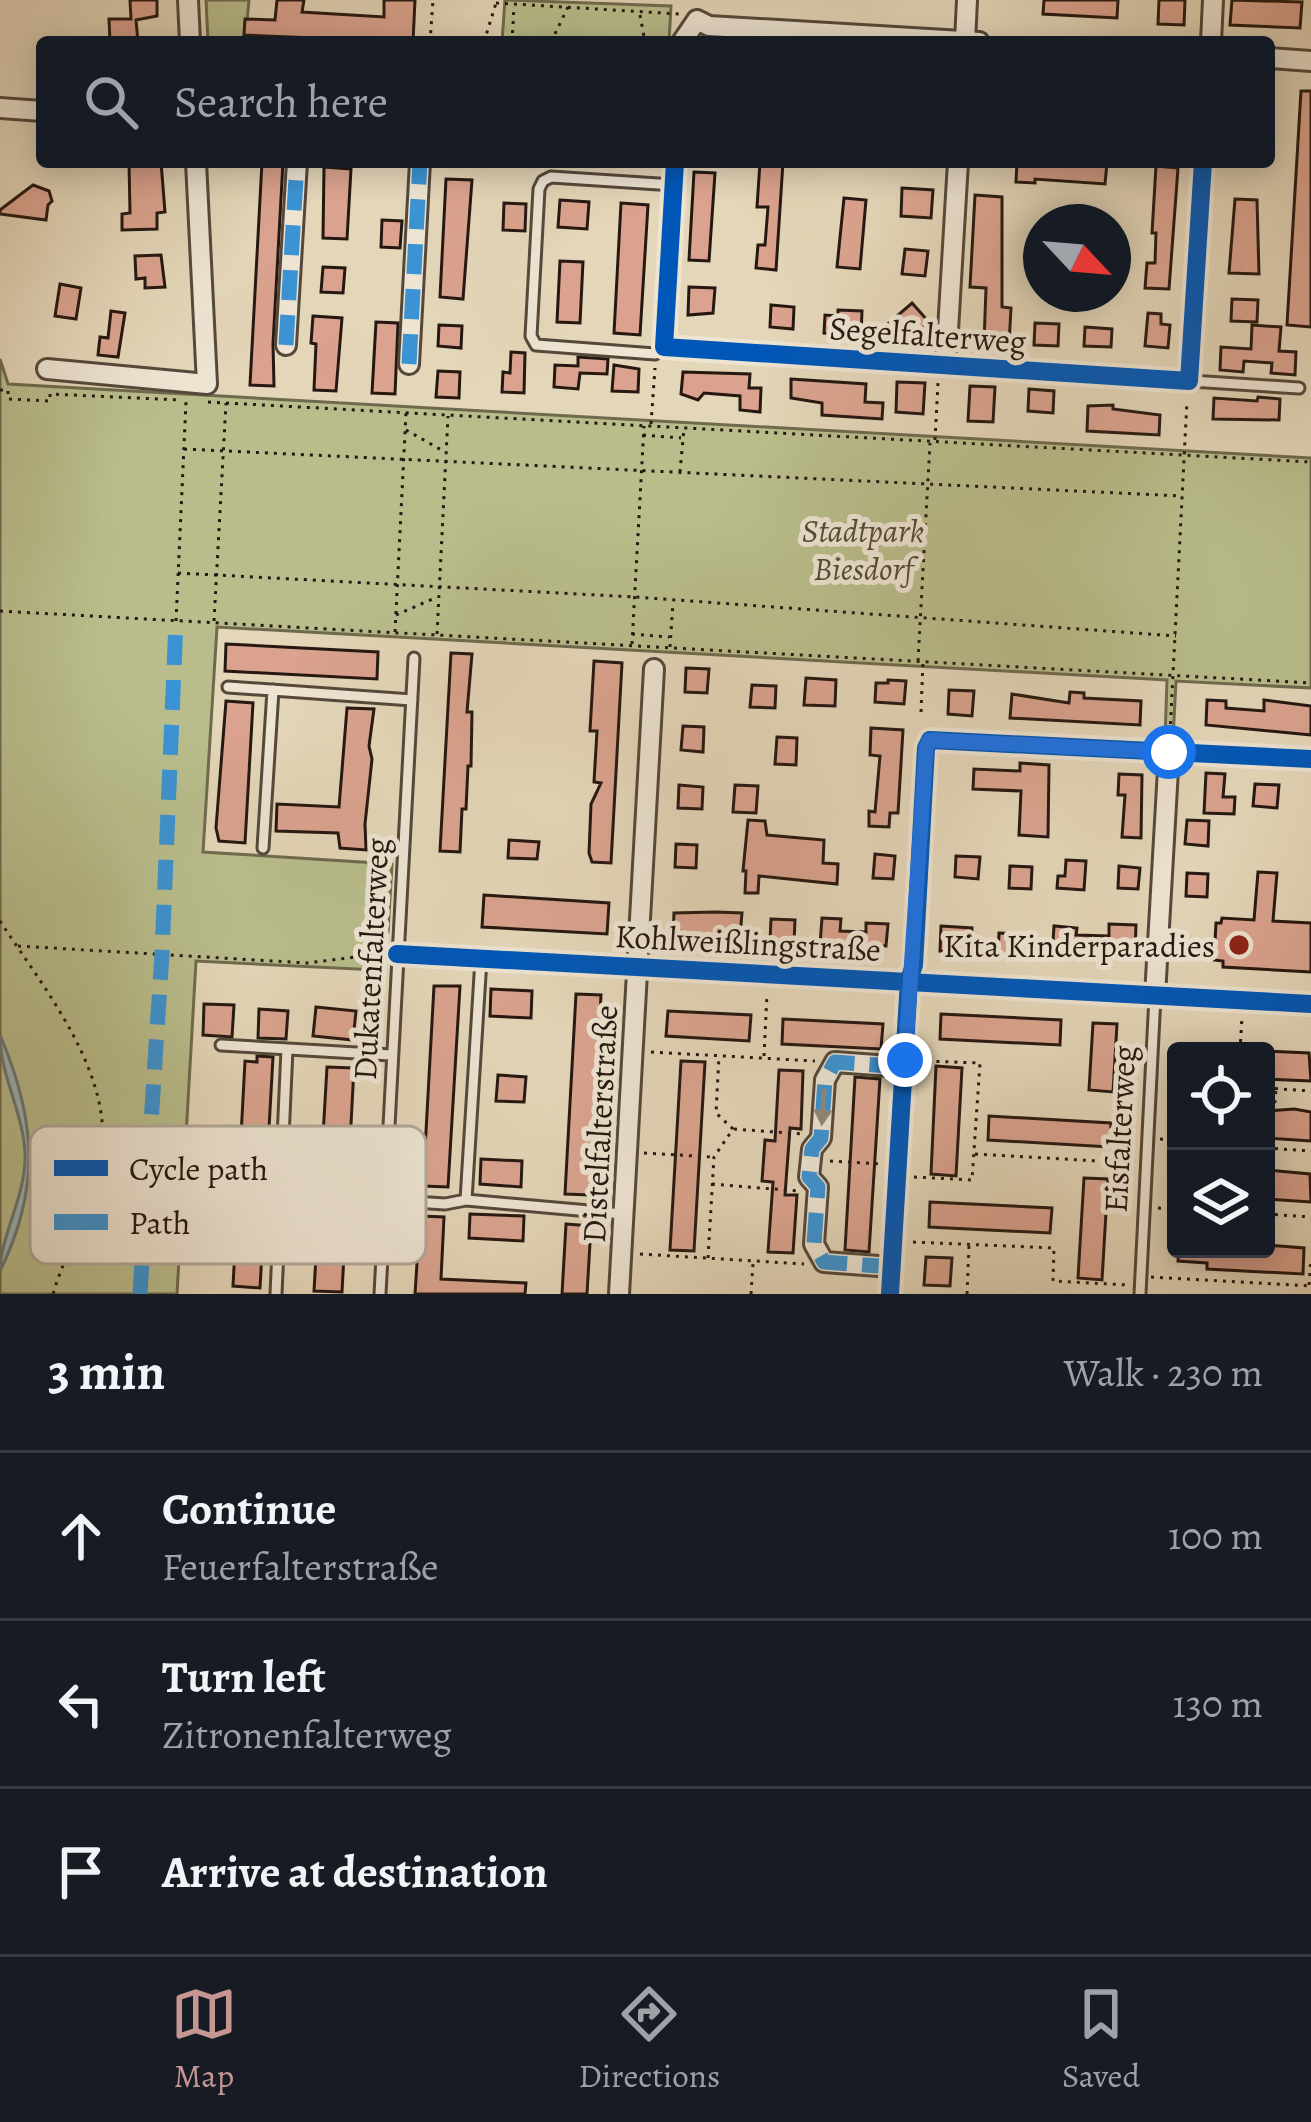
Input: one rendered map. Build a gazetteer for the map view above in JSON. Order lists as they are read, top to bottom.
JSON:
{
  "streets": {
    "street": [
      "Segelfalterweg",
      "Kohlweißlingstraße",
      "Distelfalterstraße",
      "Eisfalterweg"
    ],
    "lane": ["Dukatenfalterweg"]
  },
  "crossings": [
    ["Kohlweißlingstraße", "Dukatenfalterweg"],
    ["Kohlweißlingstraße", "Distelfalterstraße"],
    ["Kohlweißlingstraße", "Eisfalterweg"]
  ],
  "parks": ["Stadtpark Biesdorf"],
  "places": ["Kita Kinderparadies"],
  "legend": ["Cycle path", "Path"],
  "north": "bottom right",
  "page": {
    "search": "Search here",
    "heading": ["3 min", "Walk · 230 m"],
    "list": [
      ["Continue", "Feuerfalterstraße", "100 m"],
      ["Turn left", "Zitronenfalterweg", "130 m"],
      "Arrive at destination"
    ],
    "nav": ["Map", "Directions", "Saved"]
  }
}
